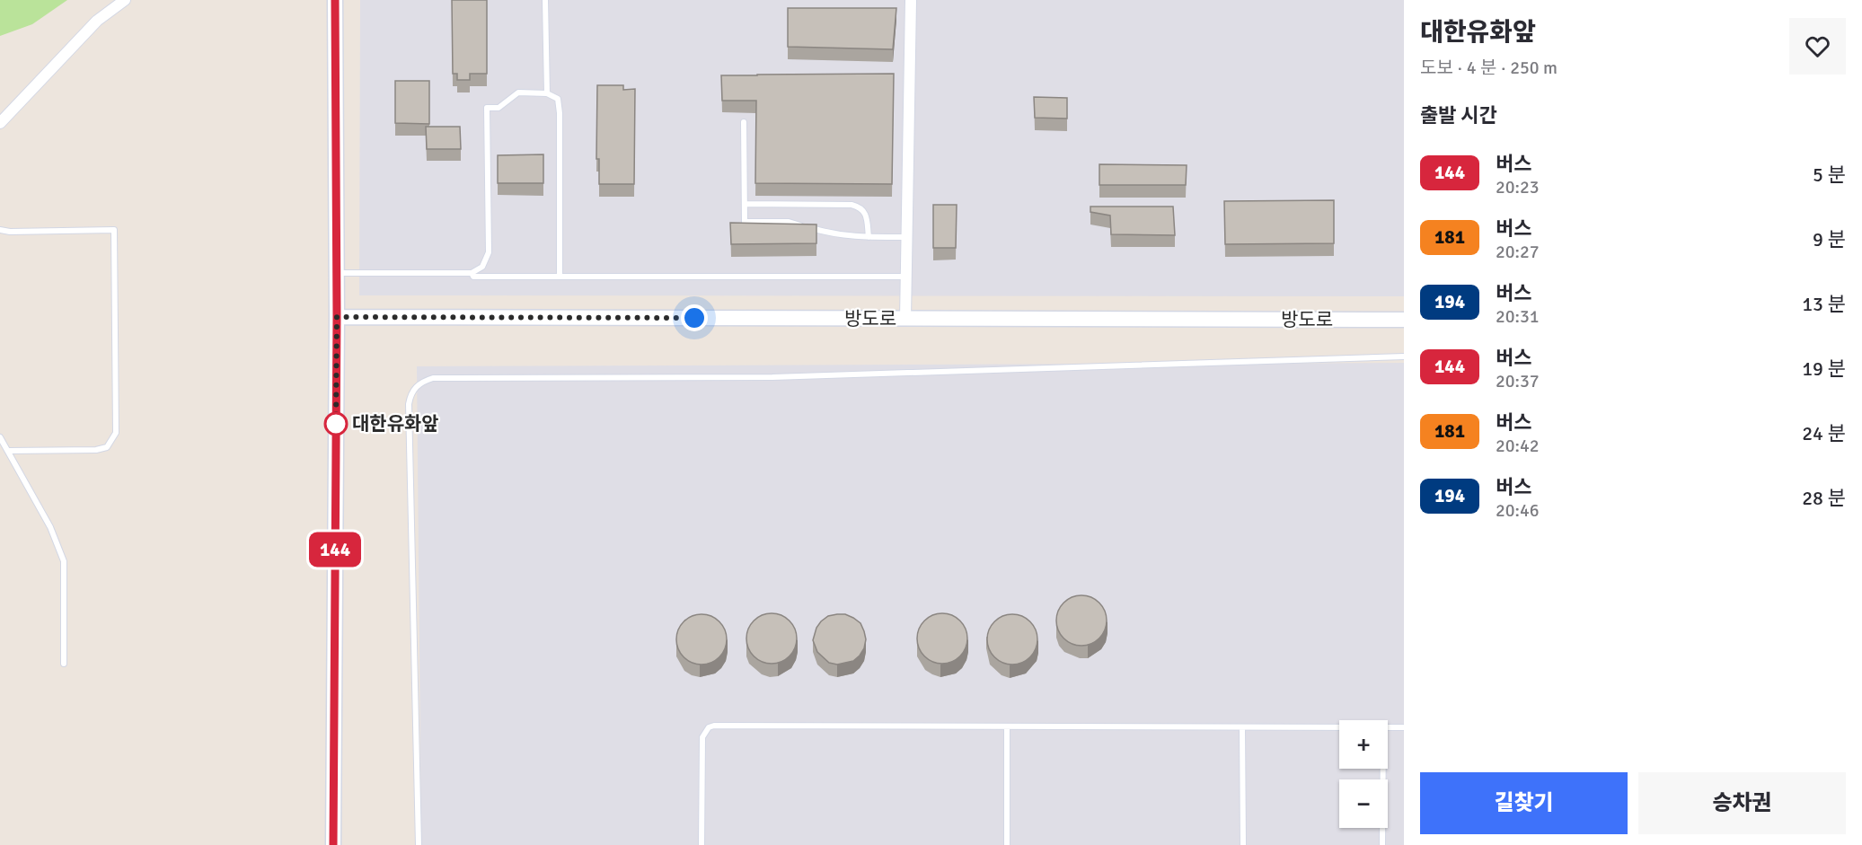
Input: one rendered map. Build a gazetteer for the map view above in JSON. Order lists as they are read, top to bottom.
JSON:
{
  "streets": {
    "street": ["방도로"]
  },
  "places": ["대한유화앞"],
  "lines": ["bus line 144"],
  "page": {
    "on_map": "144",
    "heading": [
      ["대한유화앞", "도보 · 4 분 · 250 m"],
      "출발 시간"
    ],
    "list": [
      {
        "mark": "144",
        "name": "버스",
        "note": "20:23",
        "value": "5 분"
      },
      {
        "mark": "181",
        "name": "버스",
        "note": "20:27",
        "value": "9 분"
      },
      {
        "mark": "194",
        "name": "버스",
        "note": "20:31",
        "value": "13 분"
      },
      {
        "mark": "144",
        "name": "버스",
        "note": "20:37",
        "value": "19 분"
      },
      {
        "mark": "181",
        "name": "버스",
        "note": "20:42",
        "value": "24 분"
      },
      {
        "mark": "194",
        "name": "버스",
        "note": "20:46",
        "value": "28 분"
      }
    ],
    "map_buttons": ["+", "−"],
    "buttons": ["길찾기", "승차권"]
  }
}
